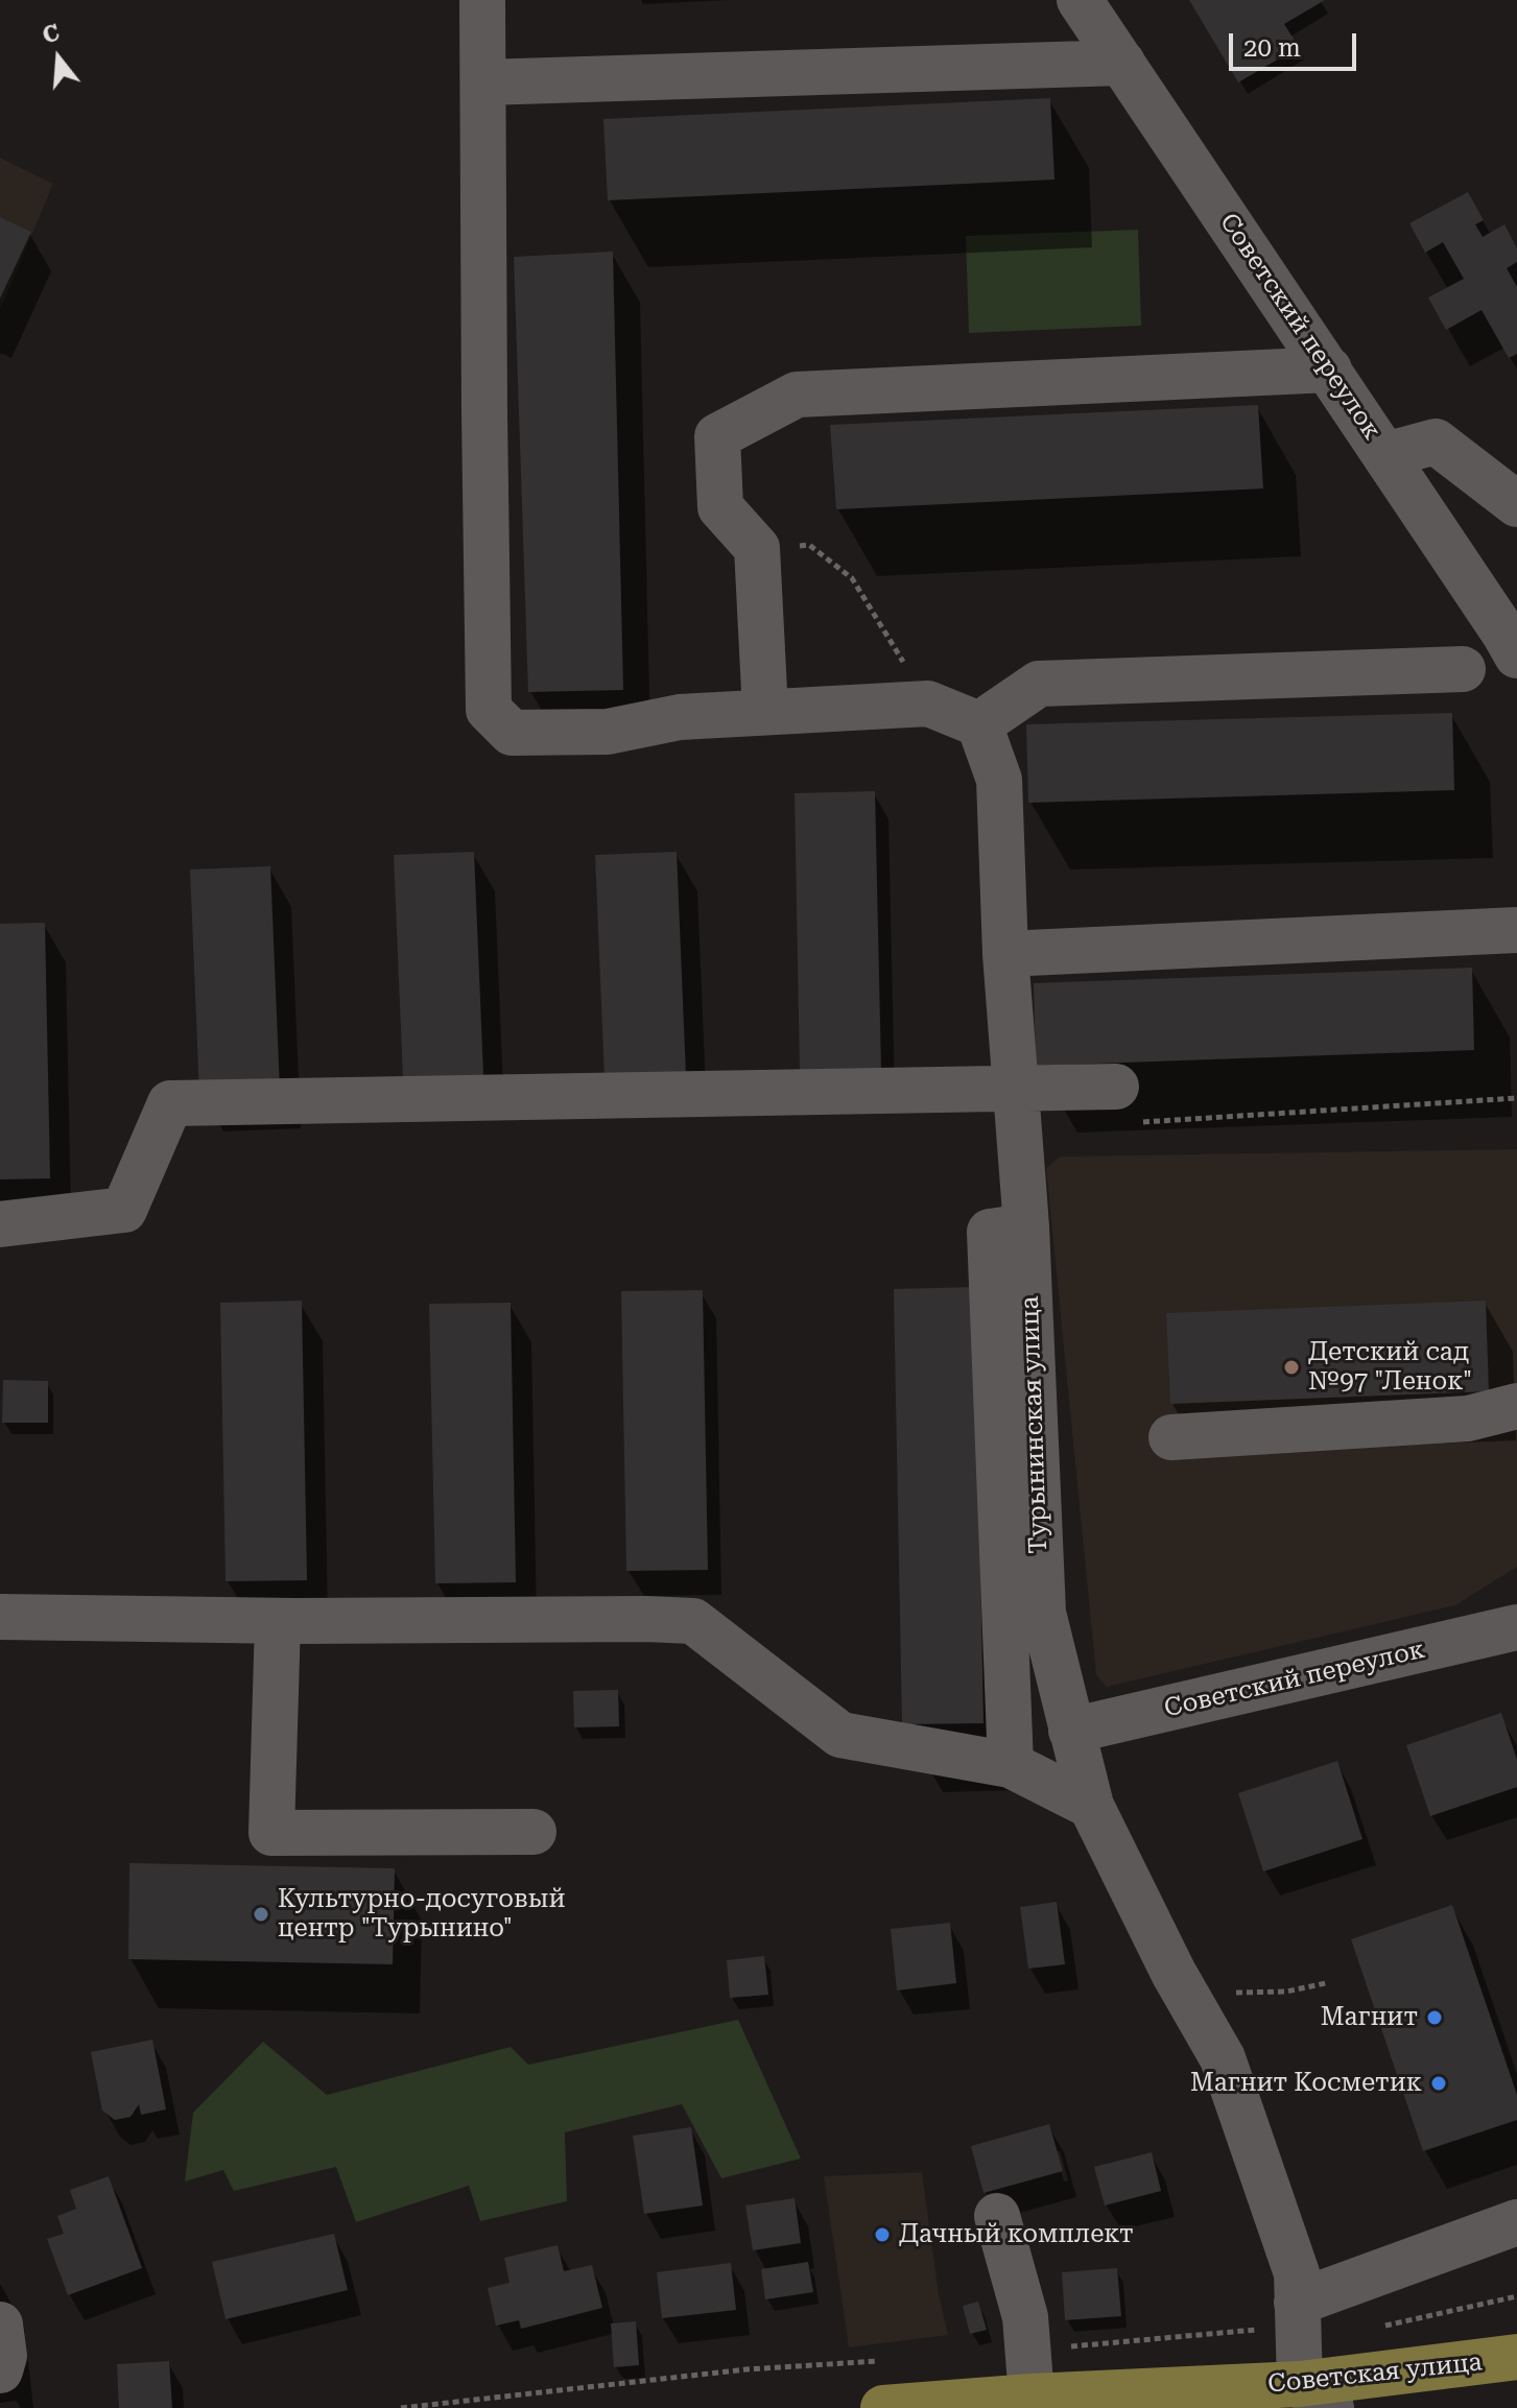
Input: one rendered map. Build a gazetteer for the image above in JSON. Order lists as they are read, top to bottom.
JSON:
{
  "streets": {
    "main road": ["Советская улица"],
    "street": ["Советский переулок", "Турынинская улица"]
  },
  "crossings": [
    ["Советский переулок", "Турынинская улица"],
    ["Турынинская улица", "Советская улица"]
  ],
  "places": [
    "Детский сад №97 \"Ленок\"",
    "Культурно-досуговый центр \"Турынино\"",
    "Магнит",
    "Магнит Косметик",
    "Дачный комплект"
  ],
  "scale_bar": "20 m",
  "north": "top"
}
